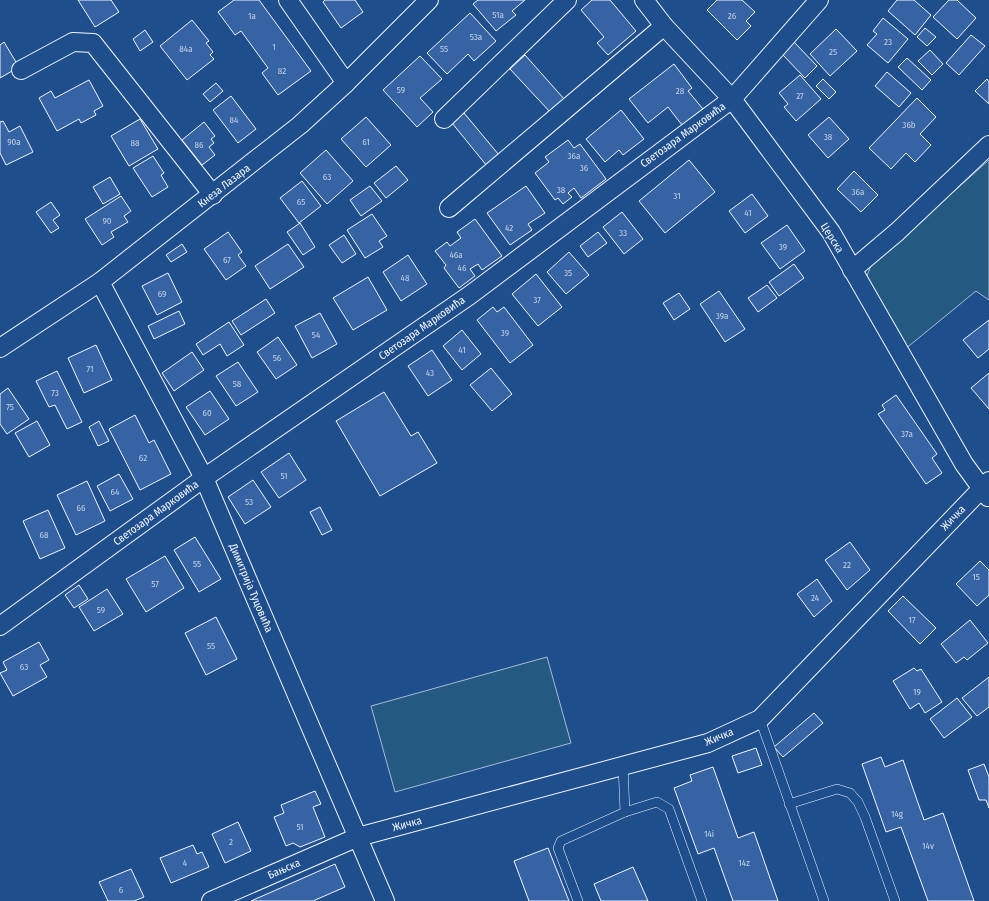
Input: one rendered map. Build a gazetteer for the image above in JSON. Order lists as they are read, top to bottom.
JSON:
{
  "streets": {
    "street": [
      "Светозара Марковића",
      "Кнеза Лазара",
      "Церска",
      "Жичка",
      "Димитрија Туцовића",
      "Бањска"
    ]
  },
  "crossings": [
    ["Светозара Марковића", "Церска"],
    ["Светозара Марковића", "Димитрија Туцовића"],
    ["Кнеза Лазара", "Димитрија Туцовића"],
    ["Церска", "Жичка"],
    ["Жичка", "Димитрија Туцовића"],
    ["Жичка", "Бањска"],
    ["Димитрија Туцовића", "Бањска"]
  ],
  "house_numbers": [
    "51a",
    "1a",
    "26",
    "53a",
    "23",
    "1",
    "84a",
    "55",
    "25",
    "82",
    "59",
    "28",
    "27",
    "84",
    "36b",
    "38",
    "90a",
    "61",
    "88",
    "86",
    "36a",
    "36",
    "63",
    "38",
    "36a",
    "31",
    "65",
    "41",
    "90",
    "42",
    "33",
    "39",
    "46a",
    "67",
    "46",
    "35",
    "48",
    "69",
    "37",
    "39a",
    "39",
    "54",
    "41",
    "56",
    "71",
    "43",
    "58",
    "73",
    "75",
    "60",
    "37a",
    "62",
    "51",
    "64",
    "53",
    "66",
    "68",
    "55",
    "22",
    "15",
    "57",
    "24",
    "59",
    "17",
    "55",
    "63",
    "19",
    "14g",
    "51",
    "14i",
    "2",
    "14v",
    "4",
    "14z",
    "6"
  ]
}
